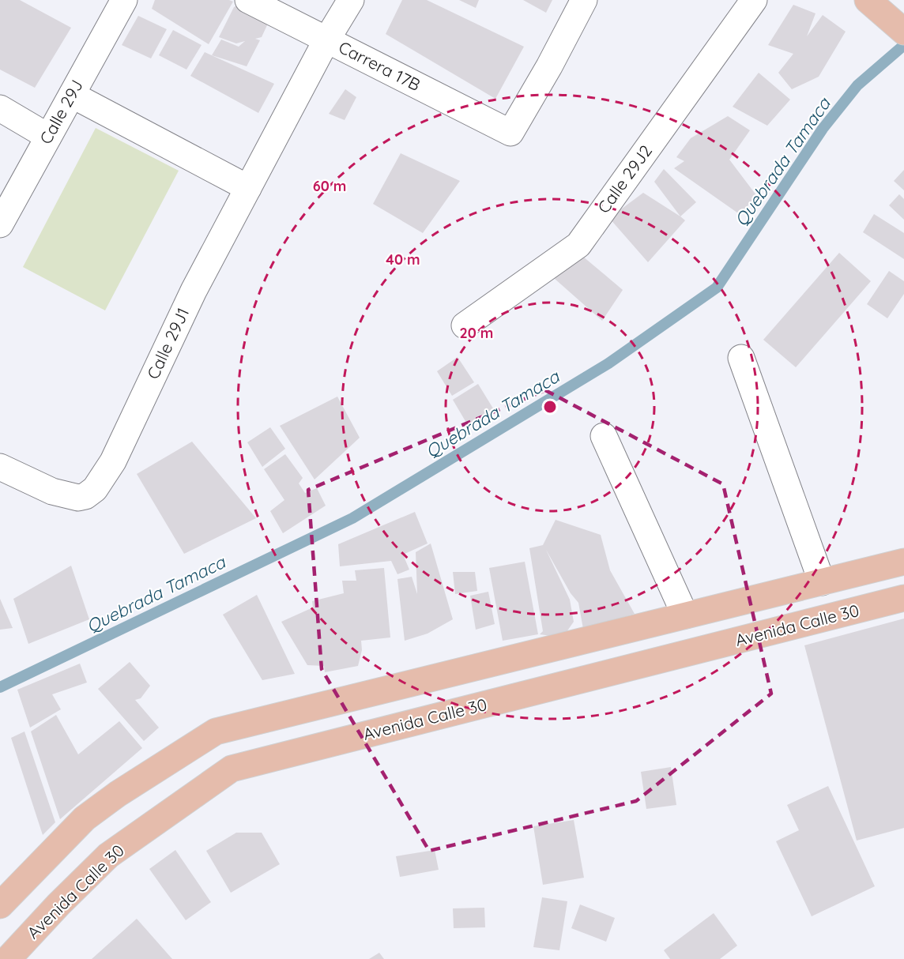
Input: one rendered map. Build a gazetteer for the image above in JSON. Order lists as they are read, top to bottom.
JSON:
{
  "streets": {
    "main road": ["Avenida Calle 30"],
    "street": [
      "Carrera 17B",
      "Calle 29J",
      "Calle 29J2",
      "Calle 29J1"
    ]
  },
  "crossings": [
    ["Carrera 17B", "Calle 29J1"]
  ],
  "water": ["Quebrada Tamaca"],
  "rings": ["60 m", "40 m", "20 m"]
}
